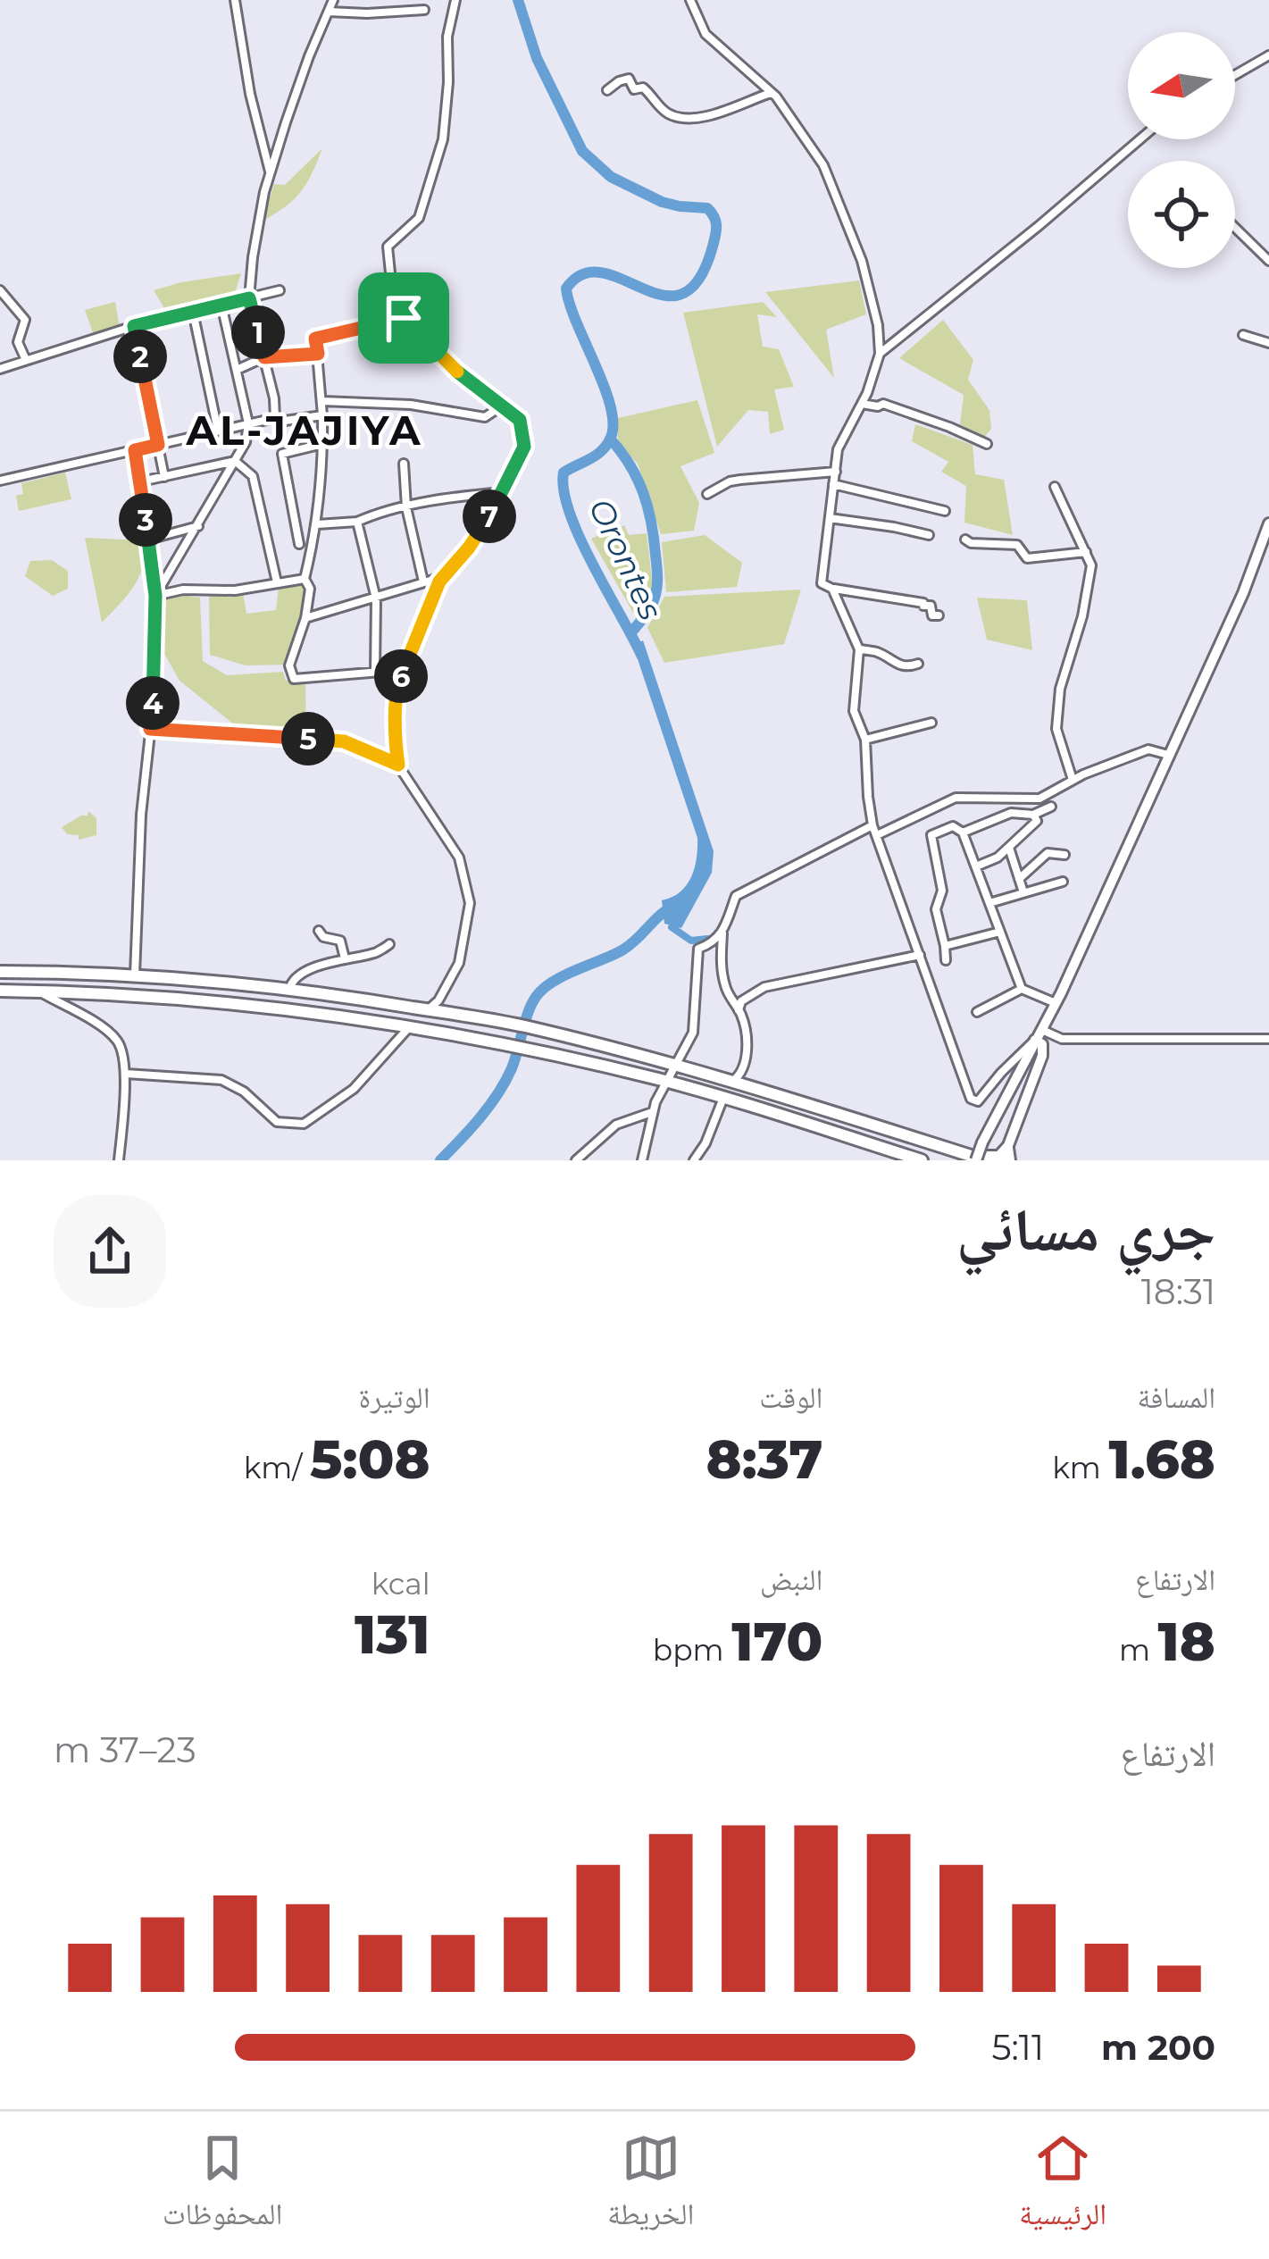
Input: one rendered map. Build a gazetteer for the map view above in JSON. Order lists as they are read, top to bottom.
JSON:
{
  "districts": ["AL-JAJIYA"],
  "water": ["Orontes"],
  "north": "left",
  "page": {
    "pins": [
      "1",
      "2",
      "7",
      "3",
      "6",
      "4",
      "5"
    ],
    "heading": ["جري مسائي", "18:31"],
    "stats": [
      ["المسافة", "1.68 km"],
      ["الوقت", "8:37"],
      ["الوتيرة", "5:08 /km"],
      ["الارتفاع", "18 m"],
      ["النبض", "170 bpm"],
      ["kcal", "131"]
    ],
    "chart": ["الارتفاع", "23–37 m"],
    "list": [
      {
        "name": "200 m",
        "note": "5:11"
      }
    ],
    "tabs": ["الرئيسية", "الخريطة", "المحفوظات"]
  }
}
